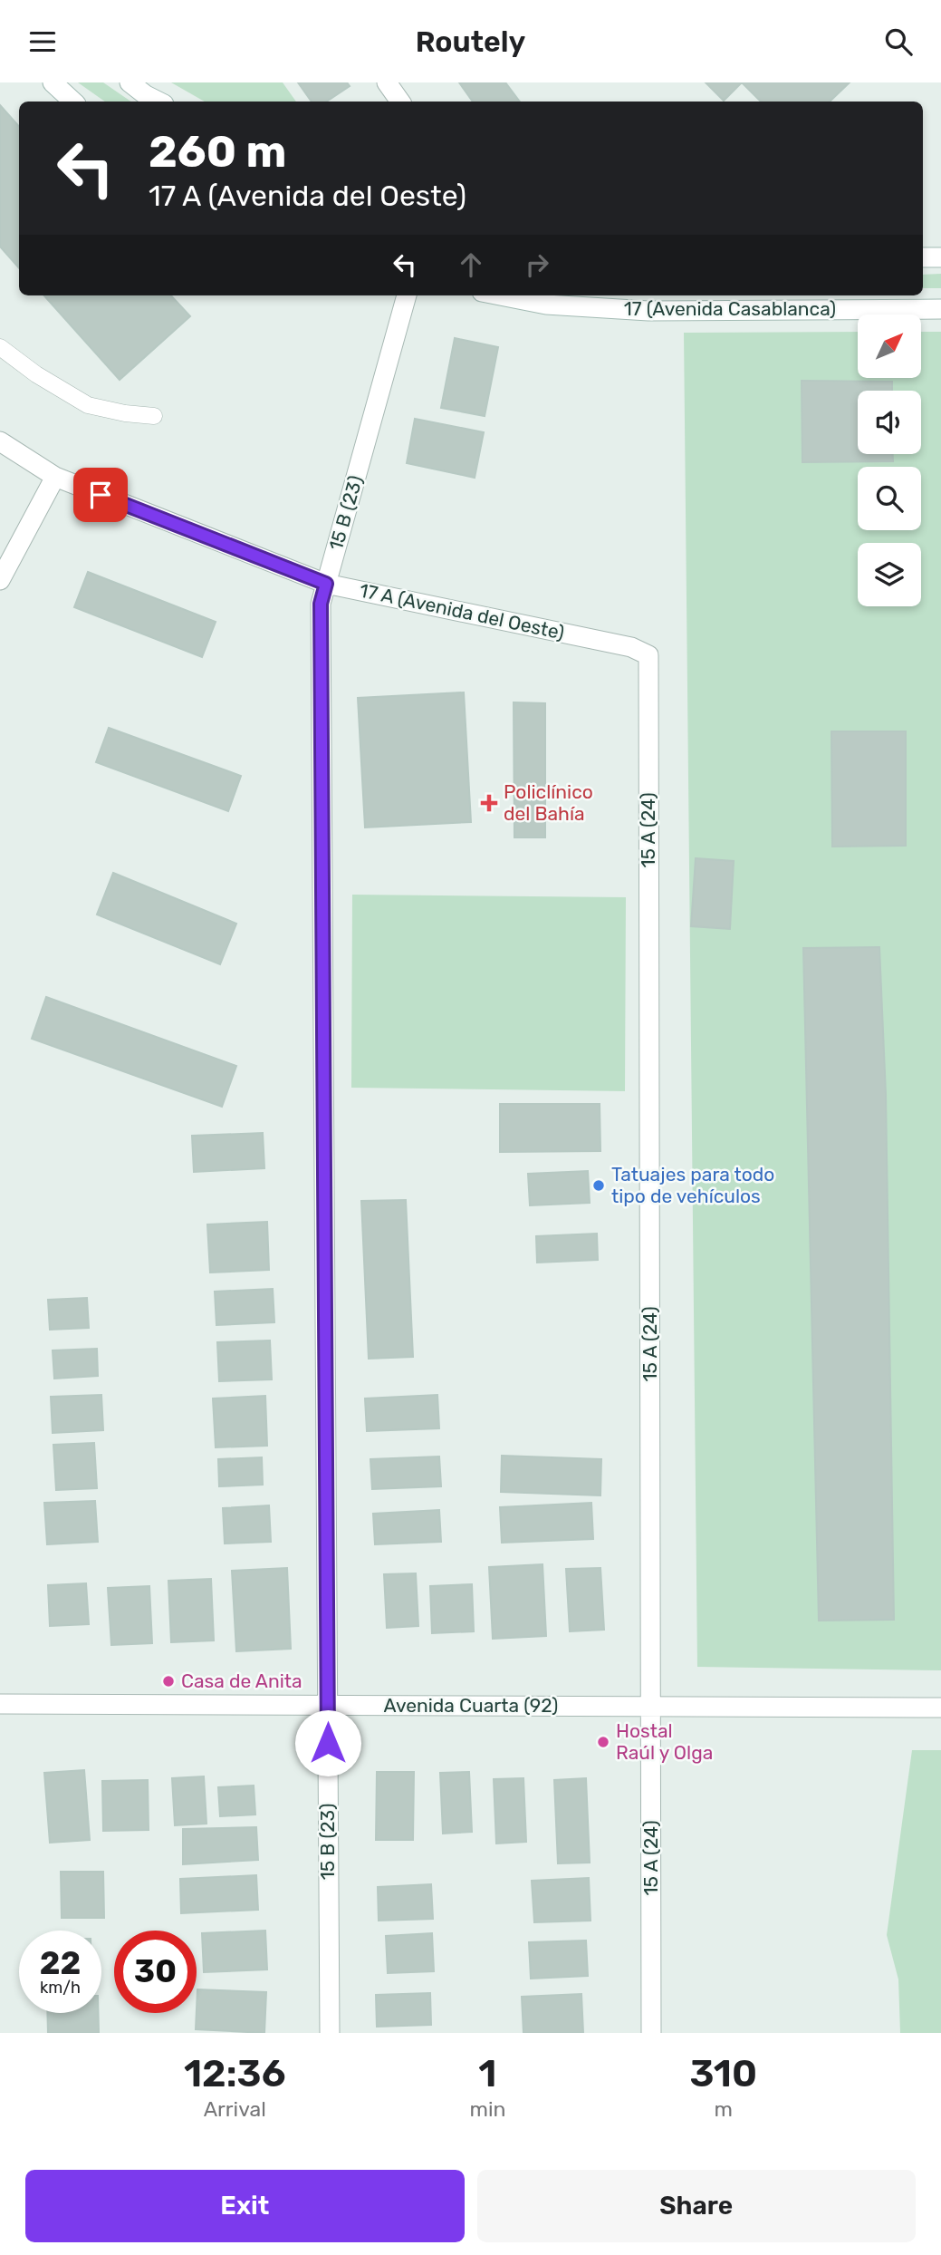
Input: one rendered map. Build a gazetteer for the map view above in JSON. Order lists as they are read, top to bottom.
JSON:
{
  "streets": {
    "street": [
      "17 (Avenida Casablanca)",
      "15 B (23)",
      "17 A (Avenida del Oeste)",
      "15 A (24)",
      "Avenida Cuarta (92)"
    ]
  },
  "crossings": [
    ["15 B (23)", "17 A (Avenida del Oeste)"],
    ["15 B (23)", "Avenida Cuarta (92)"],
    ["17 A (Avenida del Oeste)", "15 A (24)"],
    ["15 A (24)", "Avenida Cuarta (92)"]
  ],
  "places": {
    "health": ["Policlínico del Bahía"],
    "other": ["Tatuajes para todo tipo de vehículos", "Casa de Anita", "Hostal Raúl y Olga"]
  },
  "north": "top right",
  "page": {
    "header": "Routely",
    "turn": ["260 m", "17 A (Avenida del Oeste)"],
    "speed": "22 km/h",
    "limit": "30",
    "eta": [
      "12:36",
      "Arrival",
      "1",
      "min",
      "310",
      "m"
    ],
    "buttons": ["Exit", "Share"]
  }
}
